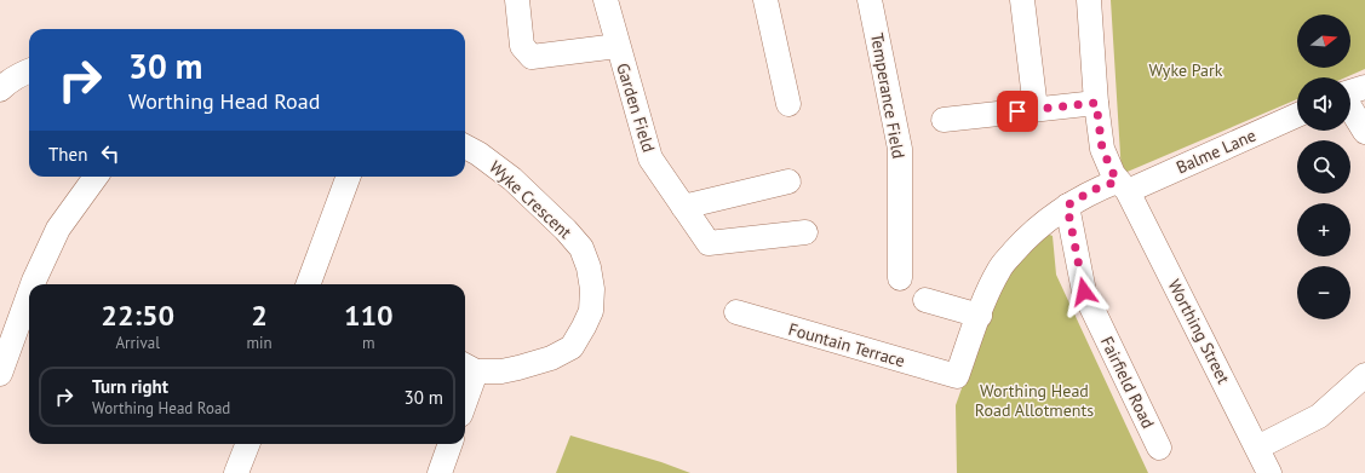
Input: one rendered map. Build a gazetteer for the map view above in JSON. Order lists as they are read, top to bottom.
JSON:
{
  "streets": {
    "street": [
      "Temperance Field",
      "Garden Field",
      "Balme Lane",
      "Wyke Crescent",
      "Worthing Street",
      "Fountain Terrace",
      "Fairfield Road"
    ]
  },
  "crossings": [
    ["Balme Lane", "Worthing Street"],
    ["Balme Lane", "Fountain Terrace"],
    ["Balme Lane", "Fairfield Road"]
  ],
  "parks": ["Wyke Park", "Worthing Head Road Allotments"],
  "north": "right",
  "page": {
    "map_buttons": ["+", "−"],
    "turn": ["30 m", "Worthing Head Road"],
    "then": "Then",
    "eta": [
      "22:50",
      "Arrival",
      "2",
      "min",
      "110",
      "m"
    ],
    "list": [
      {
        "name": "Turn right",
        "note": "Worthing Head Road",
        "value": "30 m"
      }
    ]
  }
}
